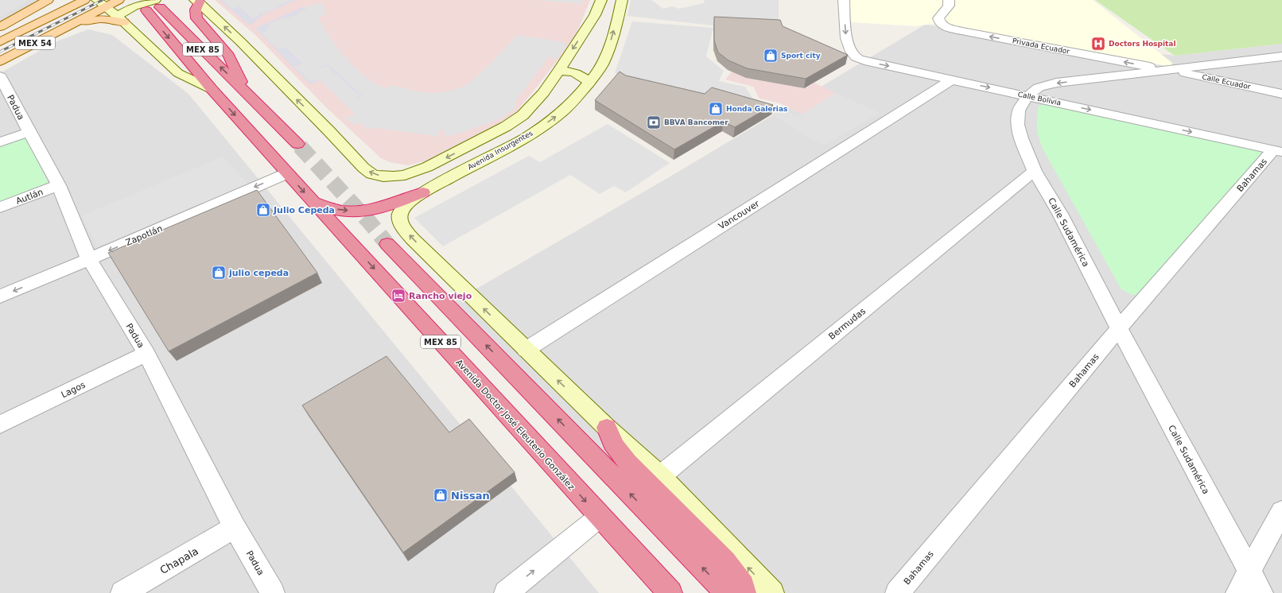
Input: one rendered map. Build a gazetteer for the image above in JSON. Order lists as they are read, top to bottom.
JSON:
{
  "streets": {
    "highway": ["MEX 85", "Avenida Doctor José Eleuterio González"],
    "main road": ["MEX 54", "Avenida Insurgentes"],
    "street": [
      "Privada Ecuador",
      "Calle Ecuador",
      "Calle Bolivia",
      "Padua",
      "Bahamas",
      "Autlán",
      "Vancouver",
      "Calle Sudamérica",
      "Zapotlán",
      "Bermudas",
      "Lagos",
      "Chapala"
    ]
  },
  "crossings": [
    ["MEX 54", "MEX 85"],
    ["Privada Ecuador", "Calle Ecuador"],
    ["Privada Ecuador", "Calle Sudamérica"],
    ["MEX 85", "Avenida Doctor José Eleuterio González"],
    ["Calle Ecuador", "Calle Sudamérica"],
    ["Calle Bolivia", "Bahamas"],
    ["Calle Bolivia", "Vancouver"],
    ["Calle Bolivia", "Calle Sudamérica"],
    ["Padua", "Autlán"],
    ["Padua", "Zapotlán"],
    ["Padua", "Lagos"],
    ["Padua", "Chapala"],
    ["Bahamas", "Calle Sudamérica"],
    ["Calle Sudamérica", "Bermudas"],
    ["Zapotlán", "Avenida Doctor José Eleuterio González"]
  ],
  "one_way": ["Privada Ecuador", "Calle Bolivia", "Zapotlán"],
  "places": {
    "hospital": ["Doctors Hospital"],
    "shop": [
      "Sport city",
      "Honda Galerias",
      "Julio Cepeda",
      "julio cepeda",
      "Nissan"
    ],
    "bank": ["BBVA Bancomer"],
    "hotel": ["Rancho viejo"]
  }
}
